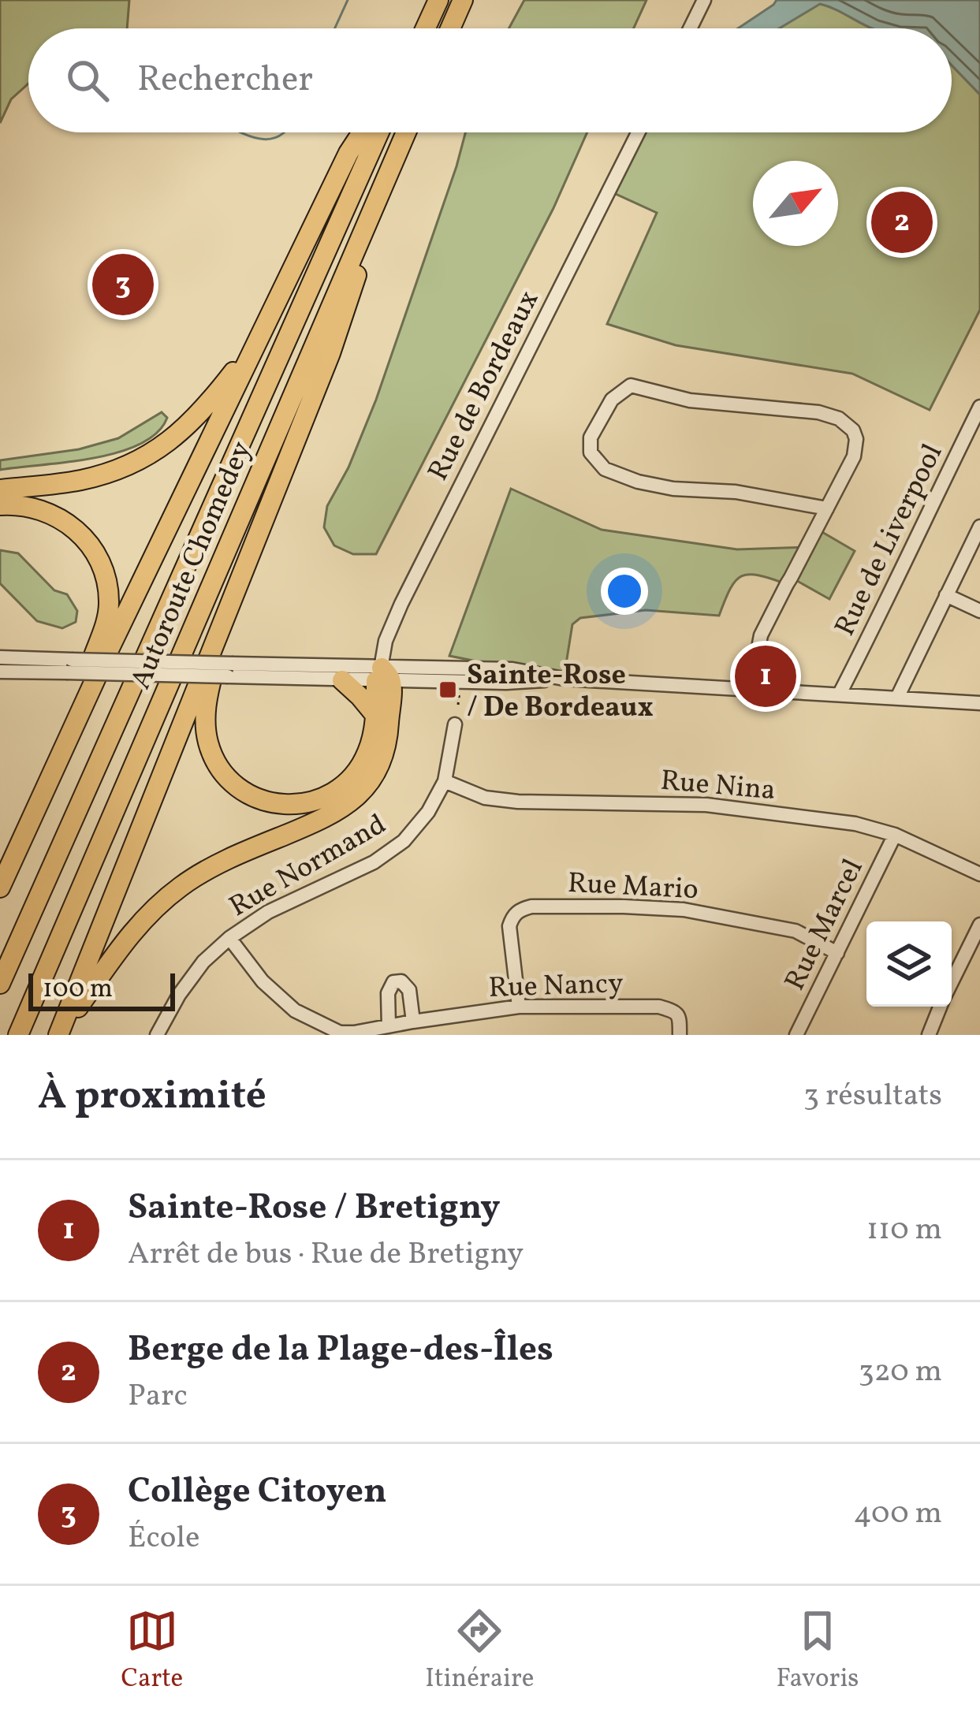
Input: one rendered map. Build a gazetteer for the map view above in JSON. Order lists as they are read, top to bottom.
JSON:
{
  "streets": {
    "highway": ["Autoroute Chomedey"],
    "street": [
      "Rue de Bordeaux",
      "Rue de Liverpool",
      "Rue Nina",
      "Rue Normand",
      "Rue Mario",
      "Rue Marcel",
      "Rue Nancy"
    ]
  },
  "crossings": [
    ["Rue Nina", "Rue Normand"],
    ["Rue Nina", "Rue Marcel"],
    ["Rue Normand", "Rue Nancy"],
    ["Rue Mario", "Rue Marcel"],
    ["Rue Mario", "Rue Nancy"]
  ],
  "places": {
    "transit": ["Sainte-Rose / De Bordeaux"]
  },
  "scale_bar": "100 m",
  "north": "top right",
  "page": {
    "search": "Rechercher",
    "pins": ["2", "3", "1"],
    "scale": "100 m",
    "heading": ["À proximité", "3 résultats"],
    "list": [
      {
        "mark": "1",
        "name": "Sainte-Rose / Bretigny",
        "note": "Arrêt de bus · Rue de Bretigny",
        "value": "110 m"
      },
      {
        "mark": "2",
        "name": "Berge de la Plage-des-Îles",
        "note": "Parc",
        "value": "320 m"
      },
      {
        "mark": "3",
        "name": "Collège Citoyen",
        "note": "École",
        "value": "400 m"
      }
    ],
    "nav": ["Carte", "Itinéraire", "Favoris"]
  }
}
